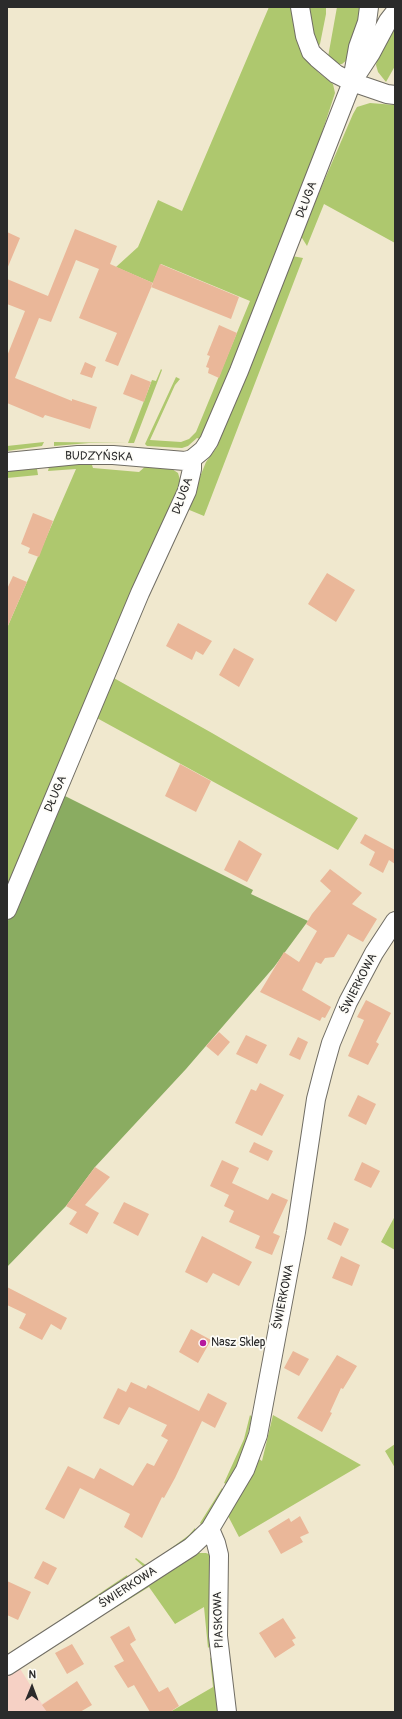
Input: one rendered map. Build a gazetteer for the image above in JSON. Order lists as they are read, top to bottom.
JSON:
{
  "streets": {
    "street": [
      "DŁUGA",
      "BUDZYŃSKA",
      "ŚWIERKOWA",
      "PIASKOWA"
    ]
  },
  "crossings": [
    ["DŁUGA", "BUDZYŃSKA"],
    ["ŚWIERKOWA", "PIASKOWA"]
  ],
  "places": ["Nasz Sklep"],
  "north": "top"
}
